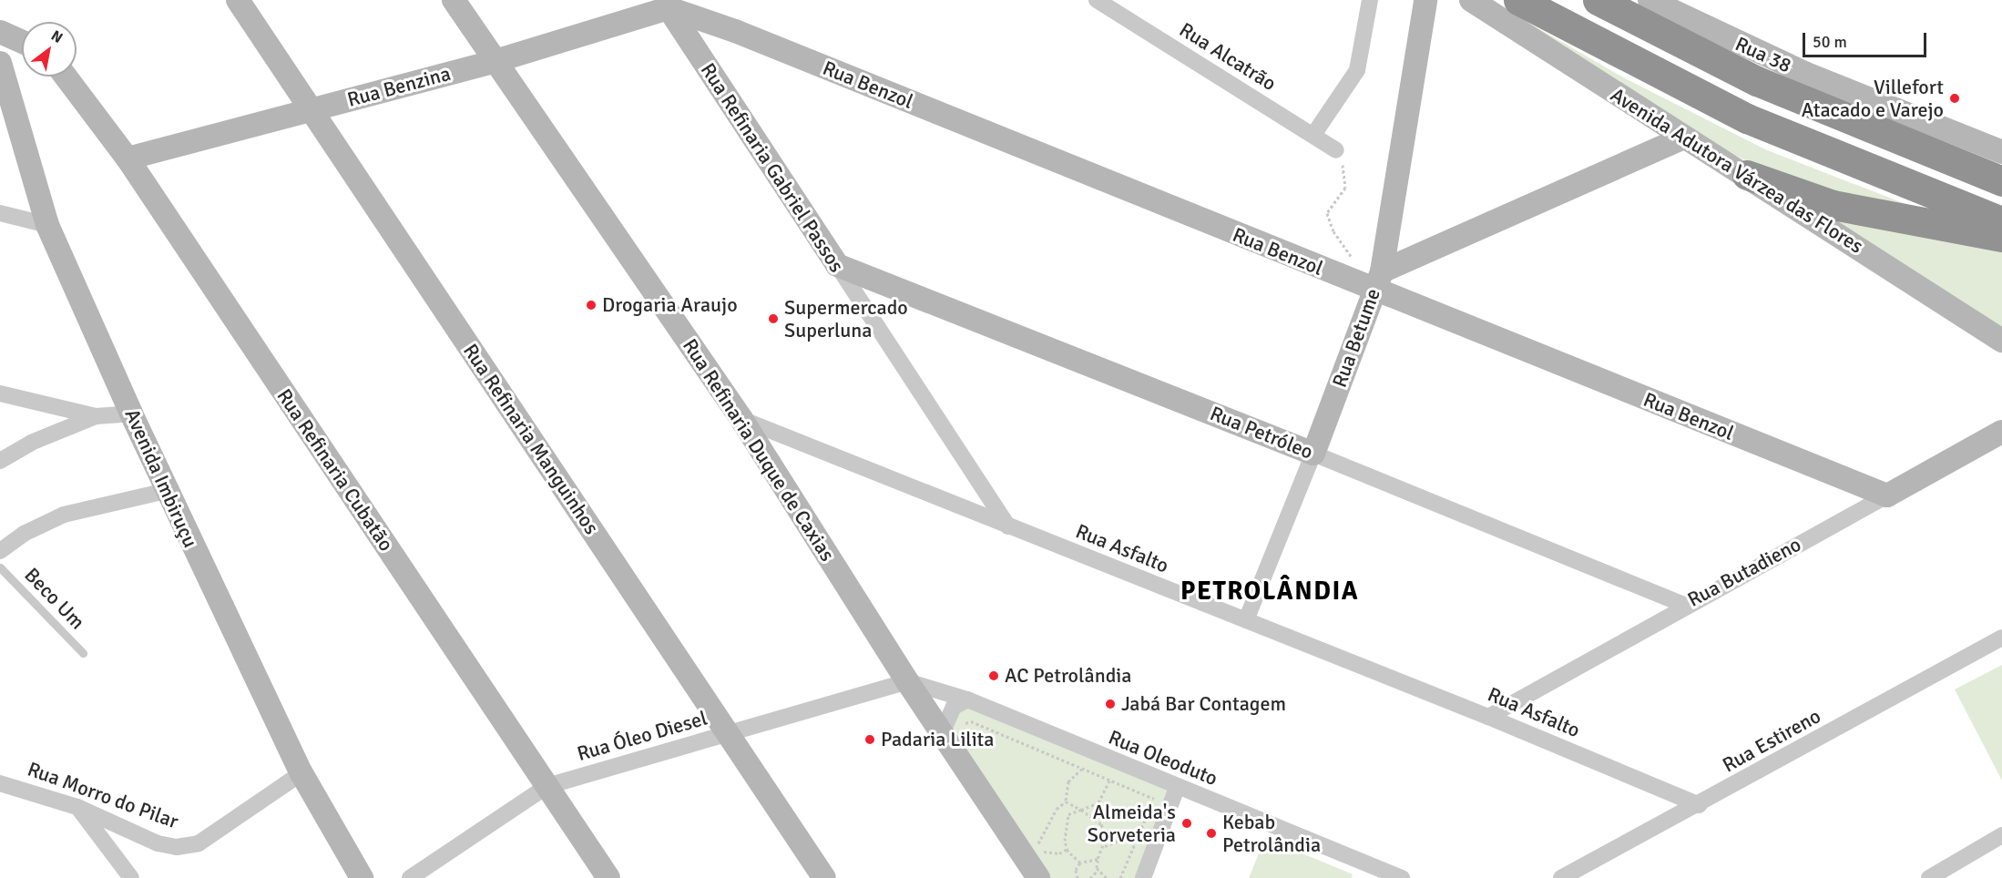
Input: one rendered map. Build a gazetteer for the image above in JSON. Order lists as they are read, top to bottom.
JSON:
{
  "streets": {
    "street": [
      "Rua 38",
      "Rua Alcatrão",
      "Rua Benzol",
      "Rua Benzina",
      "Rua Refinaria Gabriel Passos",
      "Avenida Adutora Várzea das Flores",
      "Rua Betume",
      "Rua Petróleo",
      "Rua Refinaria Manguinhos",
      "Rua Refinaria Duque de Caxias",
      "Rua Refinaria Cubatão",
      "Avenida Imbiruçu",
      "Rua Asfalto",
      "Rua Butadieno",
      "Rua Óleo Diesel",
      "Rua Estireno",
      "Rua Oleoduto",
      "Rua Morro do Pilar"
    ],
    "lane": ["Beco Um"]
  },
  "crossings": [
    ["Rua Benzol", "Rua Benzina"],
    ["Rua Benzol", "Rua Refinaria Gabriel Passos"],
    ["Rua Benzol", "Rua Betume"],
    ["Rua Benzol", "Rua Butadieno"],
    ["Rua Benzina", "Rua Refinaria Gabriel Passos"],
    ["Rua Benzina", "Rua Refinaria Manguinhos"],
    ["Rua Benzina", "Rua Refinaria Duque de Caxias"],
    ["Rua Benzina", "Rua Refinaria Cubatão"],
    ["Rua Refinaria Gabriel Passos", "Rua Petróleo"],
    ["Rua Refinaria Gabriel Passos", "Rua Asfalto"],
    ["Avenida Adutora Várzea das Flores", "Rua Betume"],
    ["Rua Betume", "Rua Petróleo"],
    ["Rua Betume", "Rua Asfalto"],
    ["Rua Petróleo", "Rua Butadieno"],
    ["Rua Refinaria Manguinhos", "Rua Óleo Diesel"],
    ["Rua Refinaria Duque de Caxias", "Rua Asfalto"],
    ["Rua Refinaria Duque de Caxias", "Rua Óleo Diesel"],
    ["Rua Refinaria Duque de Caxias", "Rua Oleoduto"],
    ["Rua Refinaria Cubatão", "Rua Óleo Diesel"],
    ["Avenida Imbiruçu", "Rua Morro do Pilar"],
    ["Rua Asfalto", "Rua Butadieno"],
    ["Rua Asfalto", "Rua Estireno"],
    ["Rua Óleo Diesel", "Rua Oleoduto"]
  ],
  "districts": ["PETROLÂNDIA"],
  "places": [
    "Villefort Atacado e Varejo",
    "Drogaria Araujo",
    "Supermercado Superluna",
    "AC Petrolândia",
    "Jabá Bar Contagem",
    "Padaria Lilita",
    "Almeida's Sorveteria",
    "Kebab Petrolândia"
  ],
  "scale_bar": "50 m",
  "north": "top right"
}
